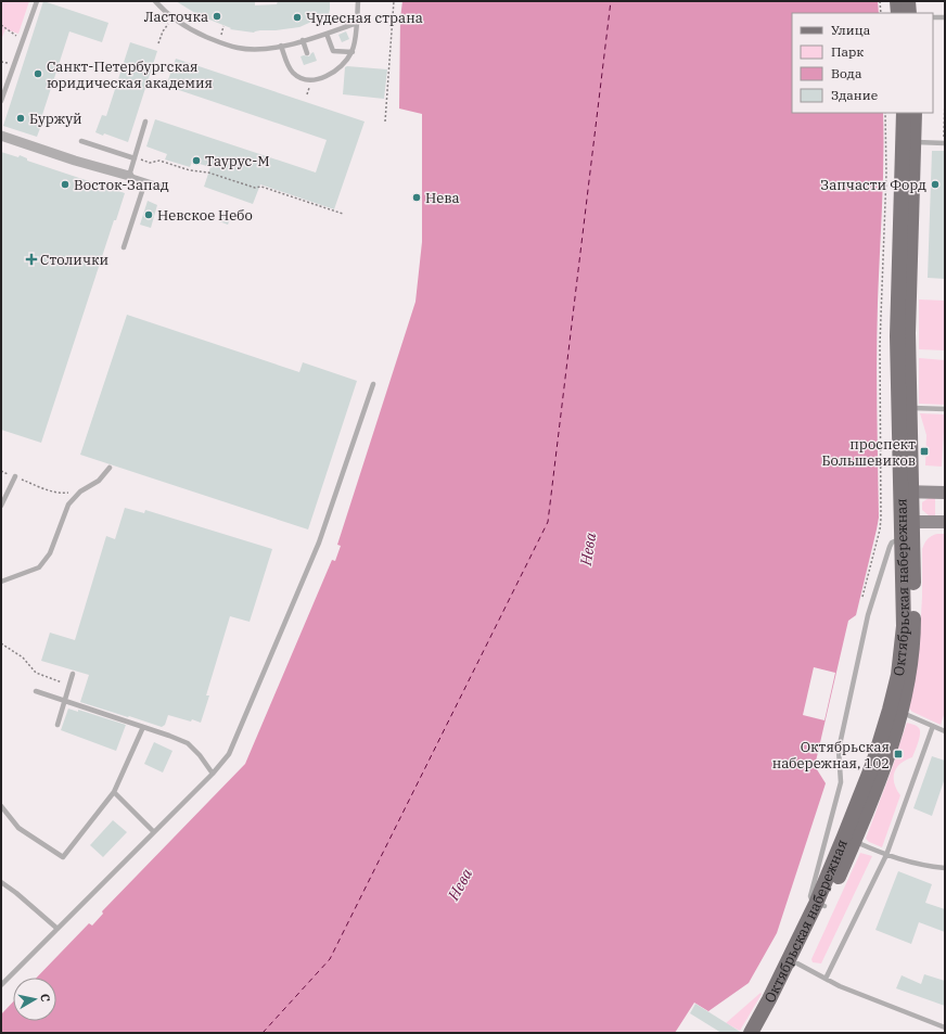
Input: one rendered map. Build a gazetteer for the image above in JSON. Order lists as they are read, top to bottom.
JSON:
{
  "streets": {
    "main road": ["Октябрьская набережная"]
  },
  "water": ["Нева"],
  "places": {
    "other": [
      "Ласточка",
      "Чудесная страна",
      "Санкт-Петербургская юридическая академия",
      "Буржуй",
      "Таурус-М",
      "Восток-Запад",
      "Запчасти Форд",
      "Нева",
      "Невское Небо"
    ],
    "health": ["Столички"],
    "transit": ["проспект Большевиков", "Октябрьская набережная, 102"]
  },
  "legend": [
    "Улица",
    "Парк",
    "Вода",
    "Здание"
  ],
  "north": "right"
}
